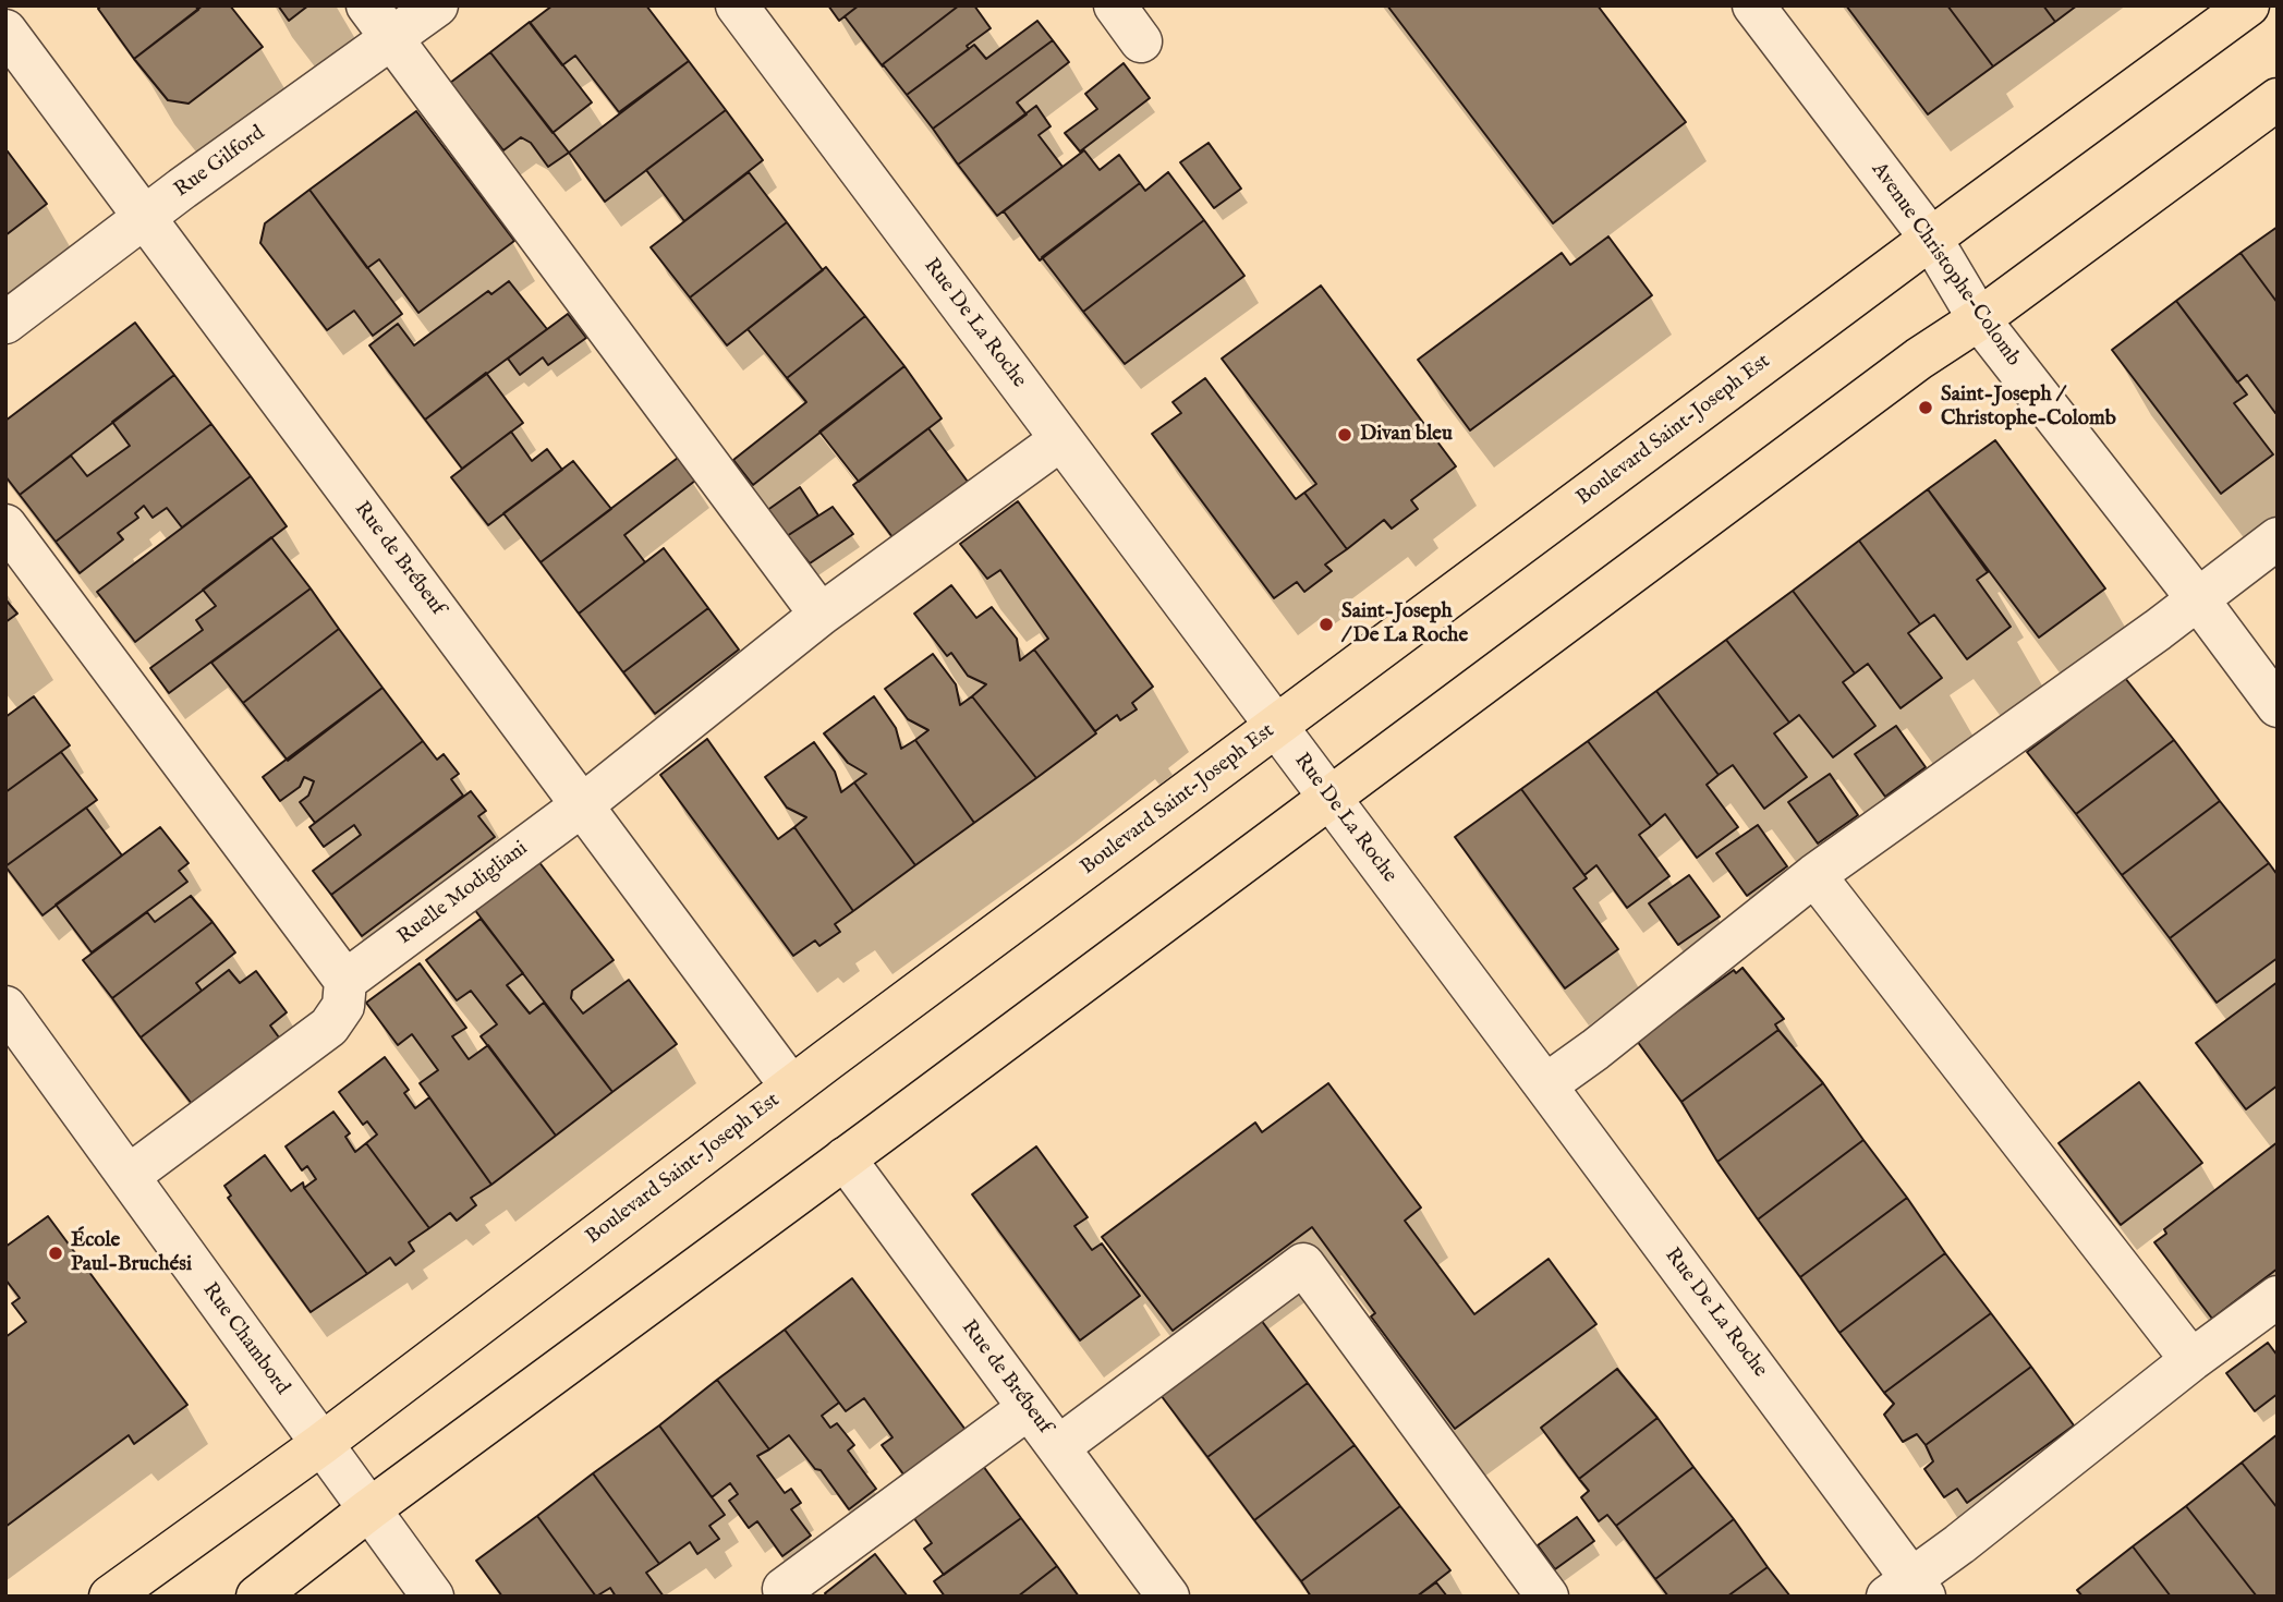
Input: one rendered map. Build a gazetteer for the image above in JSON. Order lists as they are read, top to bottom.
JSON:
{
  "streets": {
    "main road": ["Boulevard Saint-Joseph Est"],
    "street": [
      "Rue Gilford",
      "Avenue Christophe-Colomb",
      "Rue De La Roche",
      "Rue de Brébeuf",
      "Ruelle Modigliani",
      "Rue Chambord"
    ]
  },
  "crossings": [
    ["Rue Gilford", "Rue de Brébeuf"],
    ["Avenue Christophe-Colomb", "Boulevard Saint-Joseph Est"],
    ["Rue De La Roche", "Boulevard Saint-Joseph Est"],
    ["Rue De La Roche", "Ruelle Modigliani"],
    ["Boulevard Saint-Joseph Est", "Rue de Brébeuf"],
    ["Boulevard Saint-Joseph Est", "Rue Chambord"],
    ["Rue de Brébeuf", "Ruelle Modigliani"]
  ],
  "places": [
    "Saint-Joseph / Christophe-Colomb",
    "Divan bleu",
    "Saint-Joseph / De La Roche",
    "École Paul-Bruchési"
  ]
}
